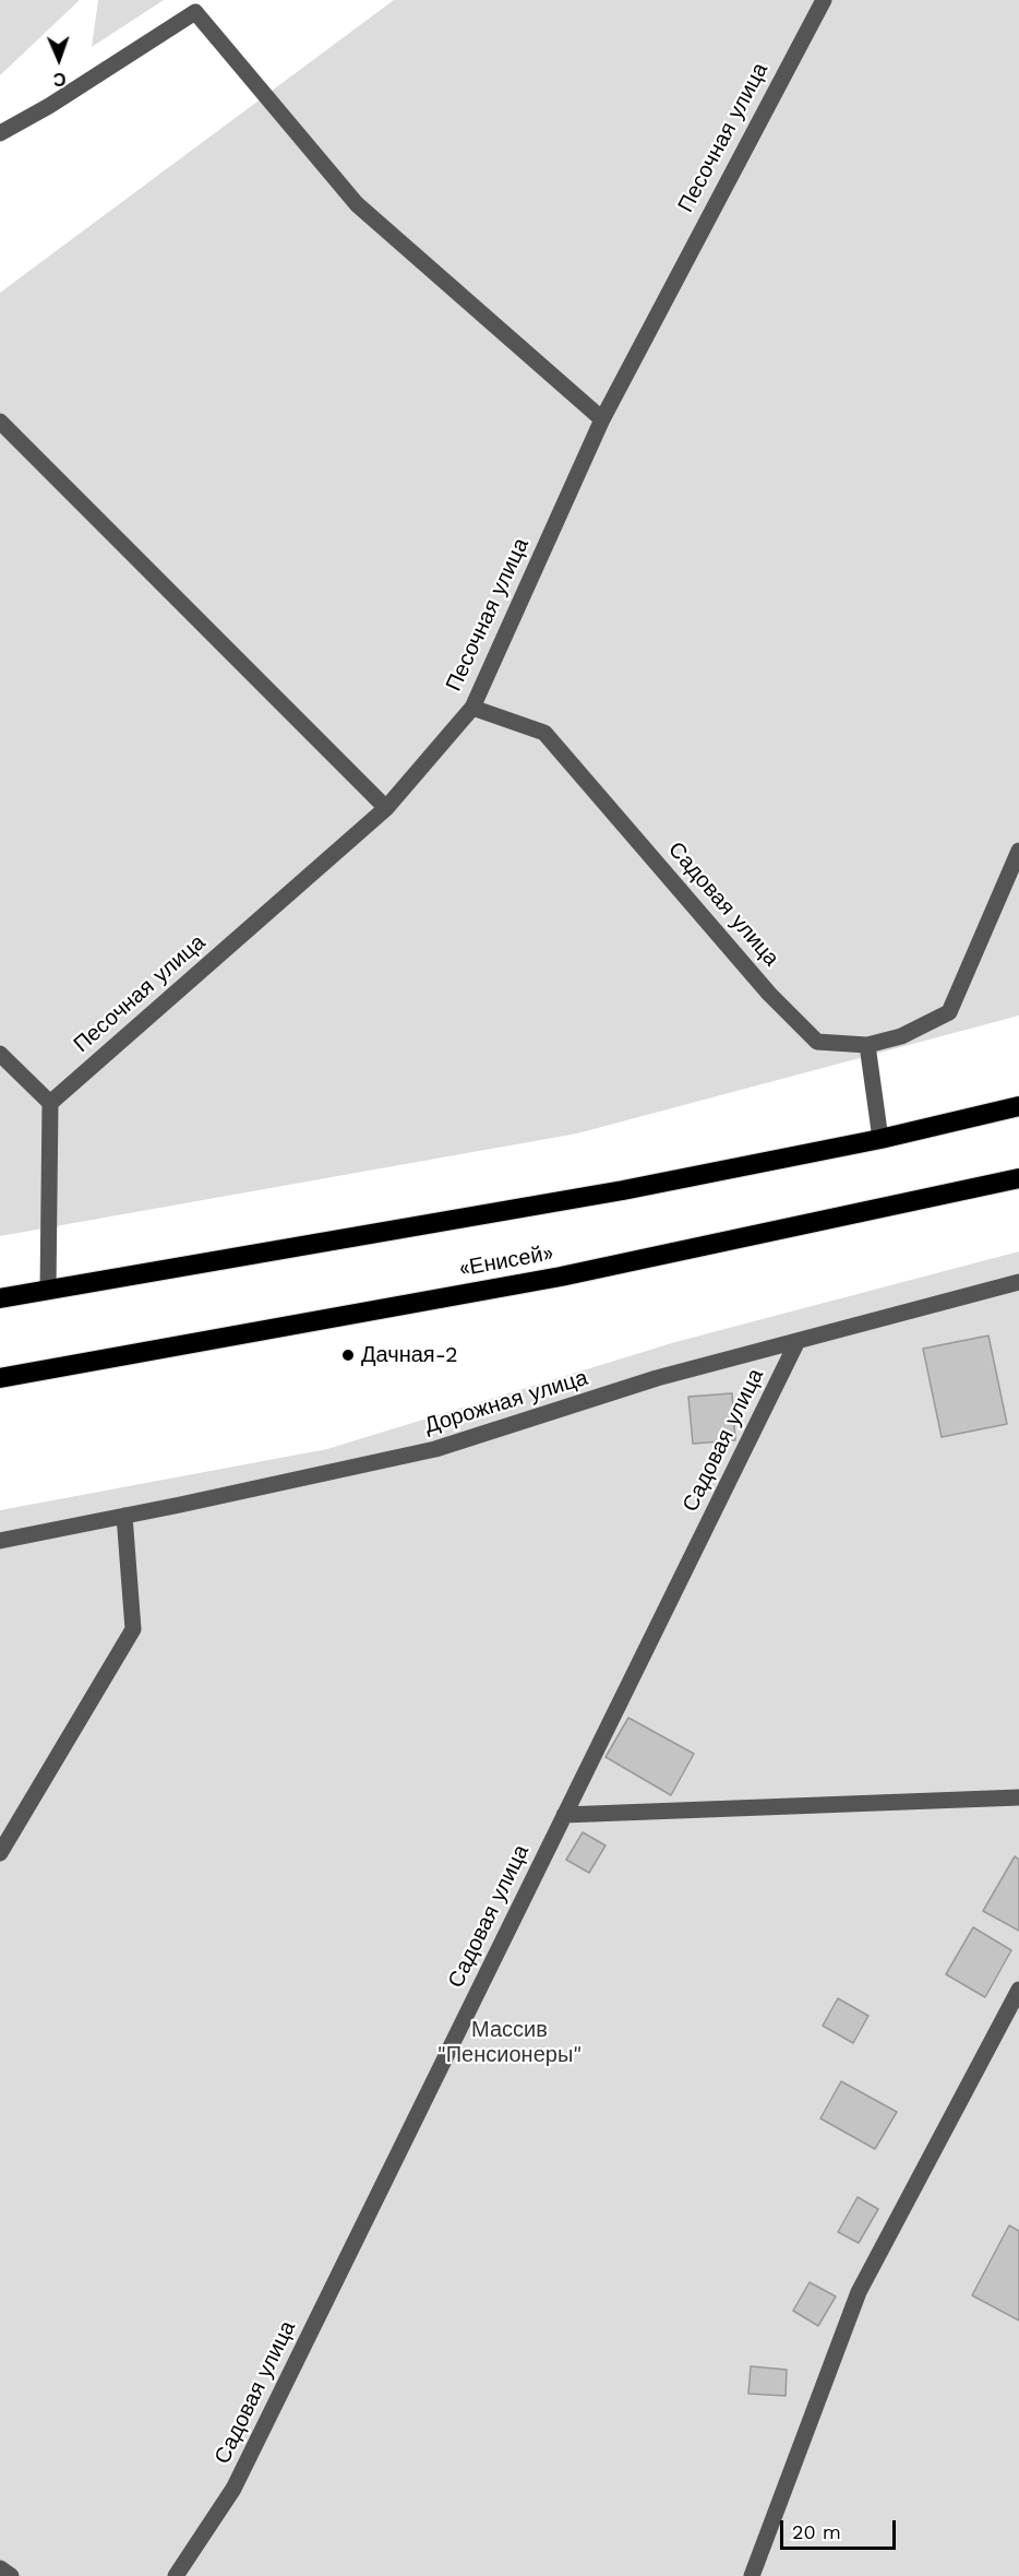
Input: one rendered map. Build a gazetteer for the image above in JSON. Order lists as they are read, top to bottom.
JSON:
{
  "streets": {
    "highway": ["«Енисей»"],
    "street": ["Песочная улица", "Садовая улица", "Дорожная улица"]
  },
  "crossings": [
    ["Песочная улица", "Садовая улица"],
    ["Садовая улица", "Дорожная улица"]
  ],
  "parks": ["Массив \"Пенсионеры\""],
  "places": ["Дачная-2"],
  "scale_bar": "20 m",
  "north": "bottom"
}
